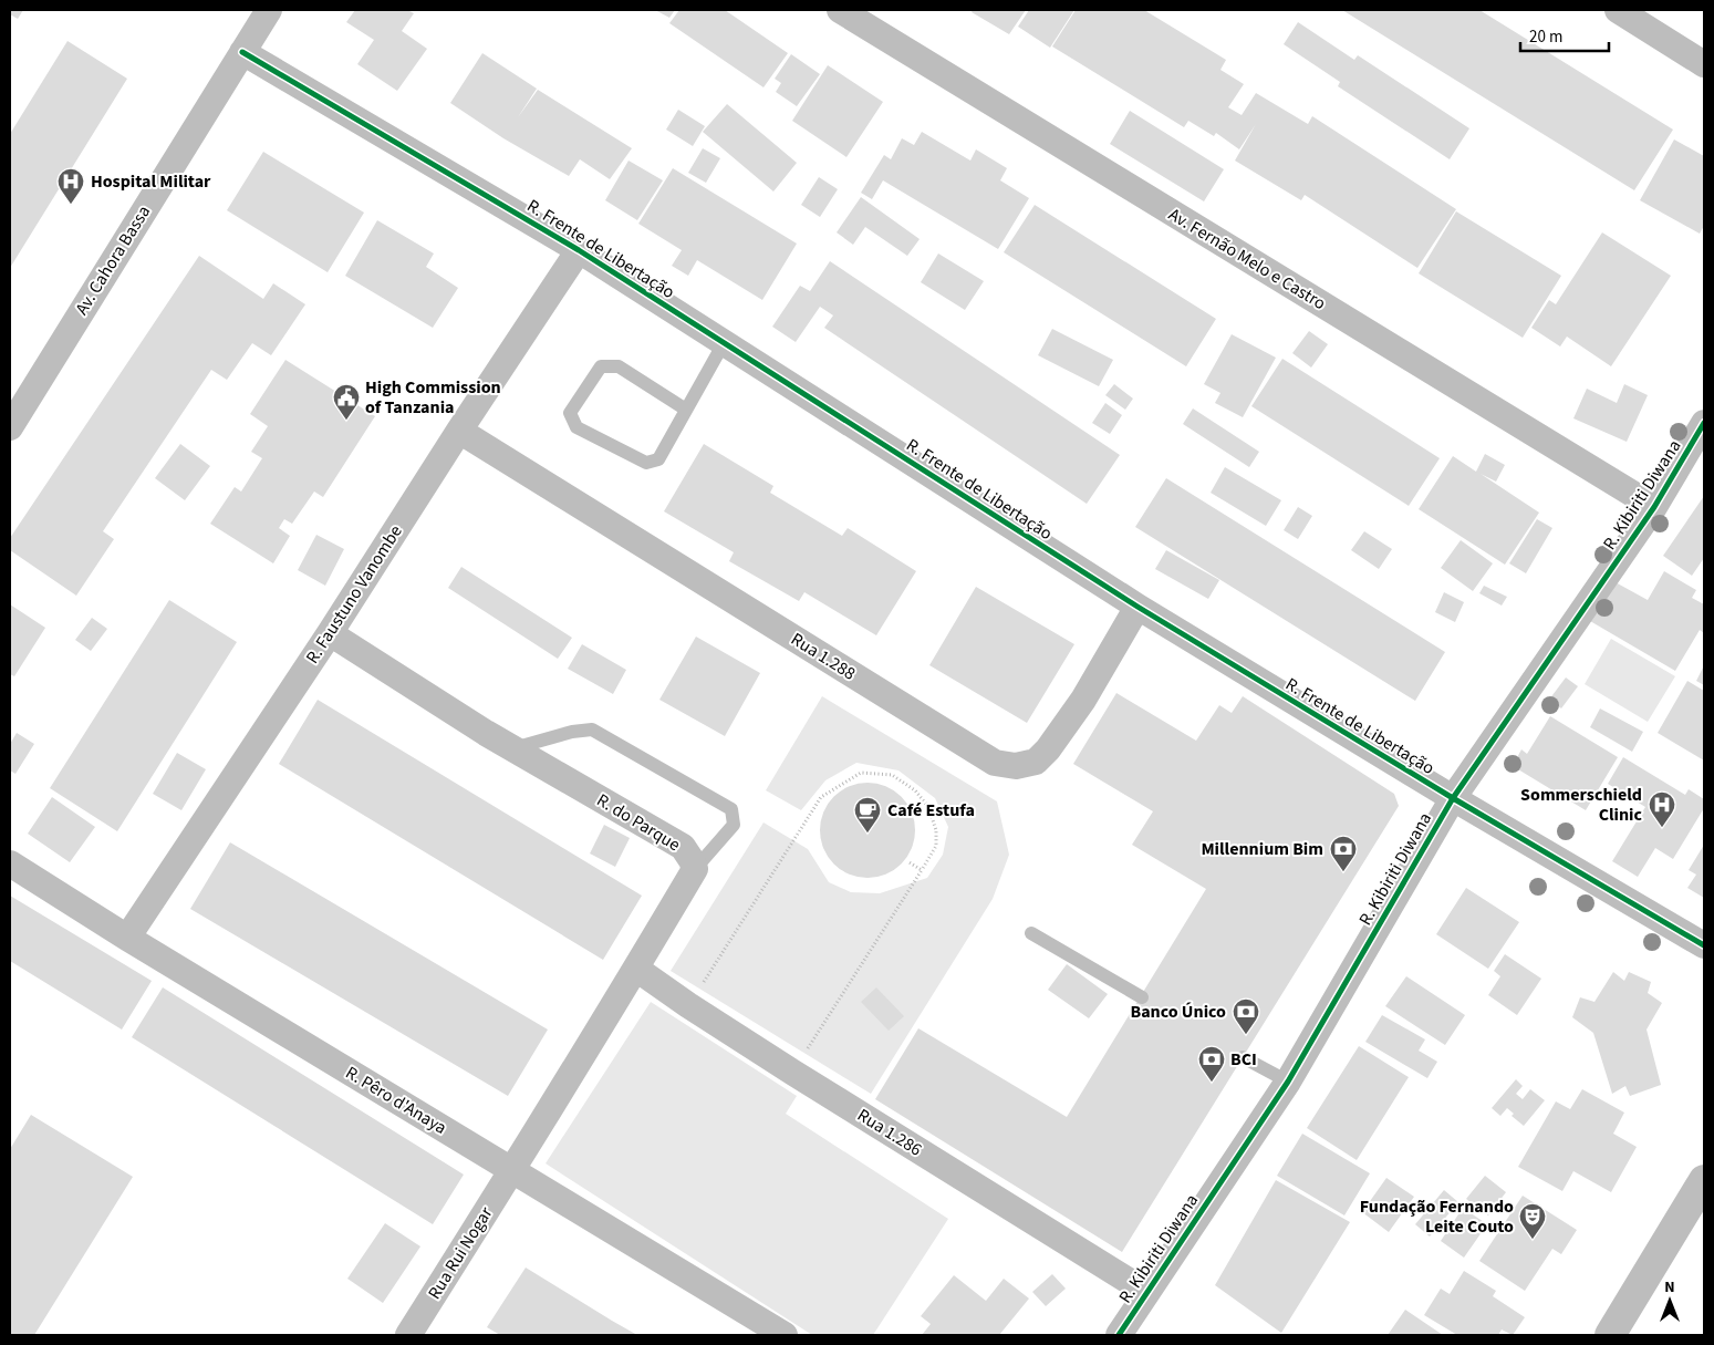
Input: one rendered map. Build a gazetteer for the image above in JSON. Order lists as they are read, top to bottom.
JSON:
{
  "streets": {
    "street": [
      "R. Frente de Libertação",
      "Av. Fernão Melo e Castro",
      "Av. Cahora Bassa",
      "R. Kibiriti Diwana",
      "R. Faustuno Vanombe",
      "Rua 1.288",
      "R. do Parque",
      "R. Pêro d'Anaya",
      "Rua 1.286",
      "Rua Rui Nogar"
    ]
  },
  "crossings": [
    ["R. Frente de Libertação", "Av. Cahora Bassa"],
    ["R. Frente de Libertação", "R. Kibiriti Diwana"],
    ["R. Frente de Libertação", "R. Faustuno Vanombe"],
    ["R. Frente de Libertação", "Rua 1.288"],
    ["Av. Fernão Melo e Castro", "R. Kibiriti Diwana"],
    ["R. Kibiriti Diwana", "Rua 1.286"],
    ["R. Faustuno Vanombe", "Rua 1.288"],
    ["R. Faustuno Vanombe", "R. do Parque"],
    ["R. Faustuno Vanombe", "R. Pêro d'Anaya"],
    ["R. do Parque", "R. Pêro d'Anaya"],
    ["R. do Parque", "Rua 1.286"],
    ["R. do Parque", "Rua Rui Nogar"],
    ["R. Pêro d'Anaya", "Rua Rui Nogar"]
  ],
  "places": {
    "hospital": ["Hospital Militar", "Sommerschield Clinic"],
    "public building": ["High Commission of Tanzania"],
    "cafe": ["Café Estufa"],
    "bank": ["Millennium Bim", "Banco Único", "BCI"],
    "theatre": ["Fundação Fernando Leite Couto"]
  },
  "scale_bar": "20 m",
  "north": "top"
}
